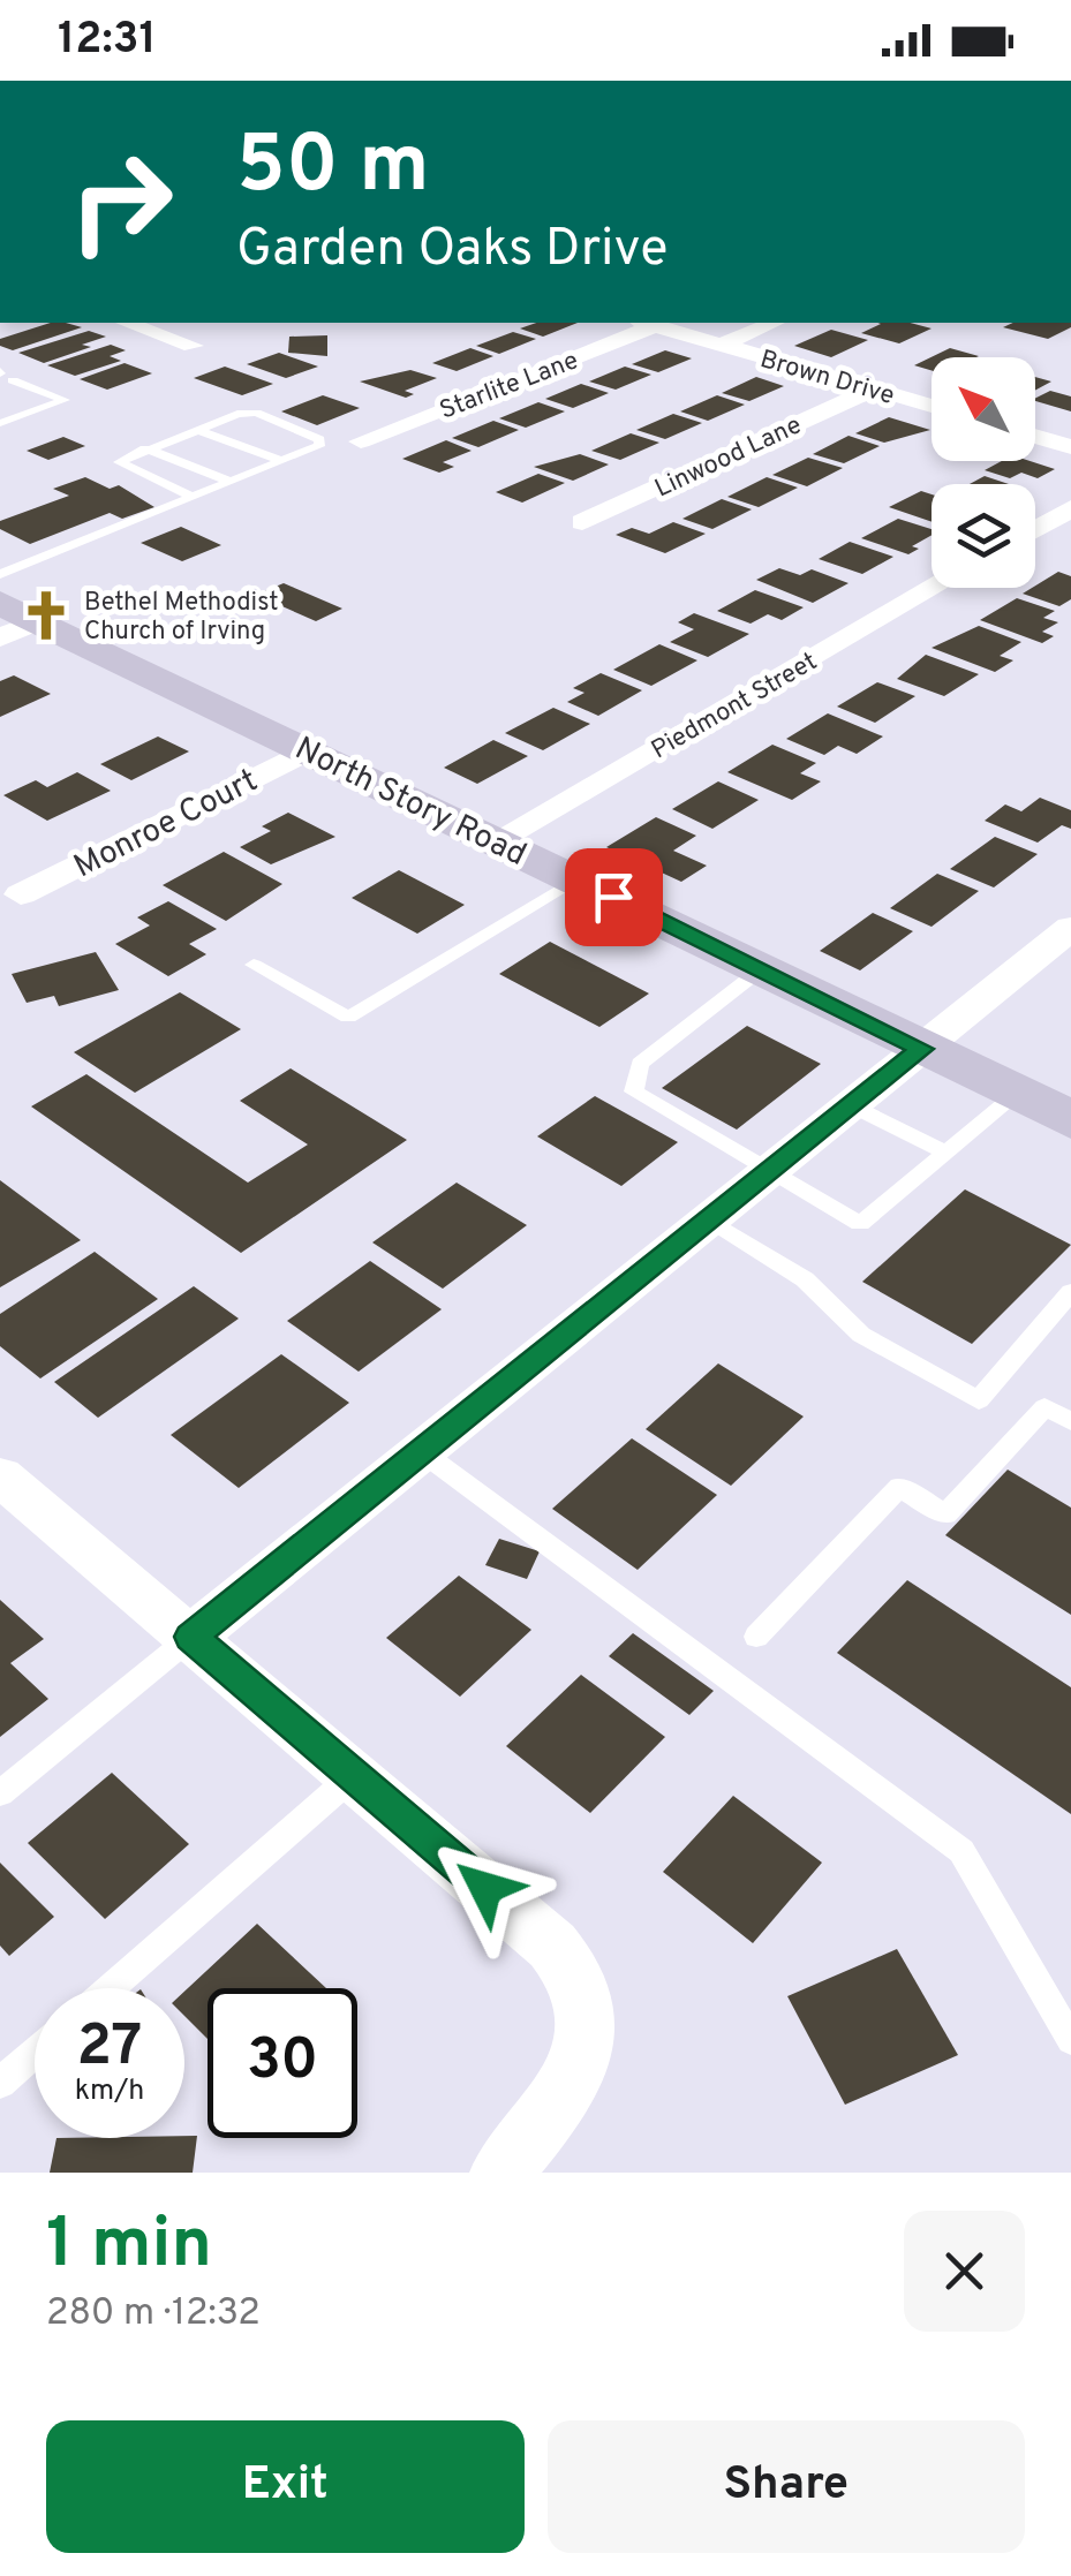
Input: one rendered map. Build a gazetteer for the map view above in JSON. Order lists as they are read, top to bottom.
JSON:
{
  "streets": {
    "main road": ["North Story Road"],
    "street": [
      "Brown Drive",
      "Starlite Lane",
      "Linwood Lane",
      "Piedmont Street",
      "Monroe Court"
    ]
  },
  "crossings": [
    ["Brown Drive", "Starlite Lane"],
    ["Brown Drive", "Linwood Lane"],
    ["Piedmont Street", "North Story Road"],
    ["North Story Road", "Monroe Court"]
  ],
  "places": {
    "church": ["Bethel Methodist Church of Irving"]
  },
  "north": "top left",
  "page": {
    "status": "12:31",
    "turn": ["50 m", "Garden Oaks Drive"],
    "speed": "27 km/h",
    "limit": "30",
    "heading": ["1 min", "280 m · 12:32"],
    "buttons": ["Exit", "Share"]
  }
}
